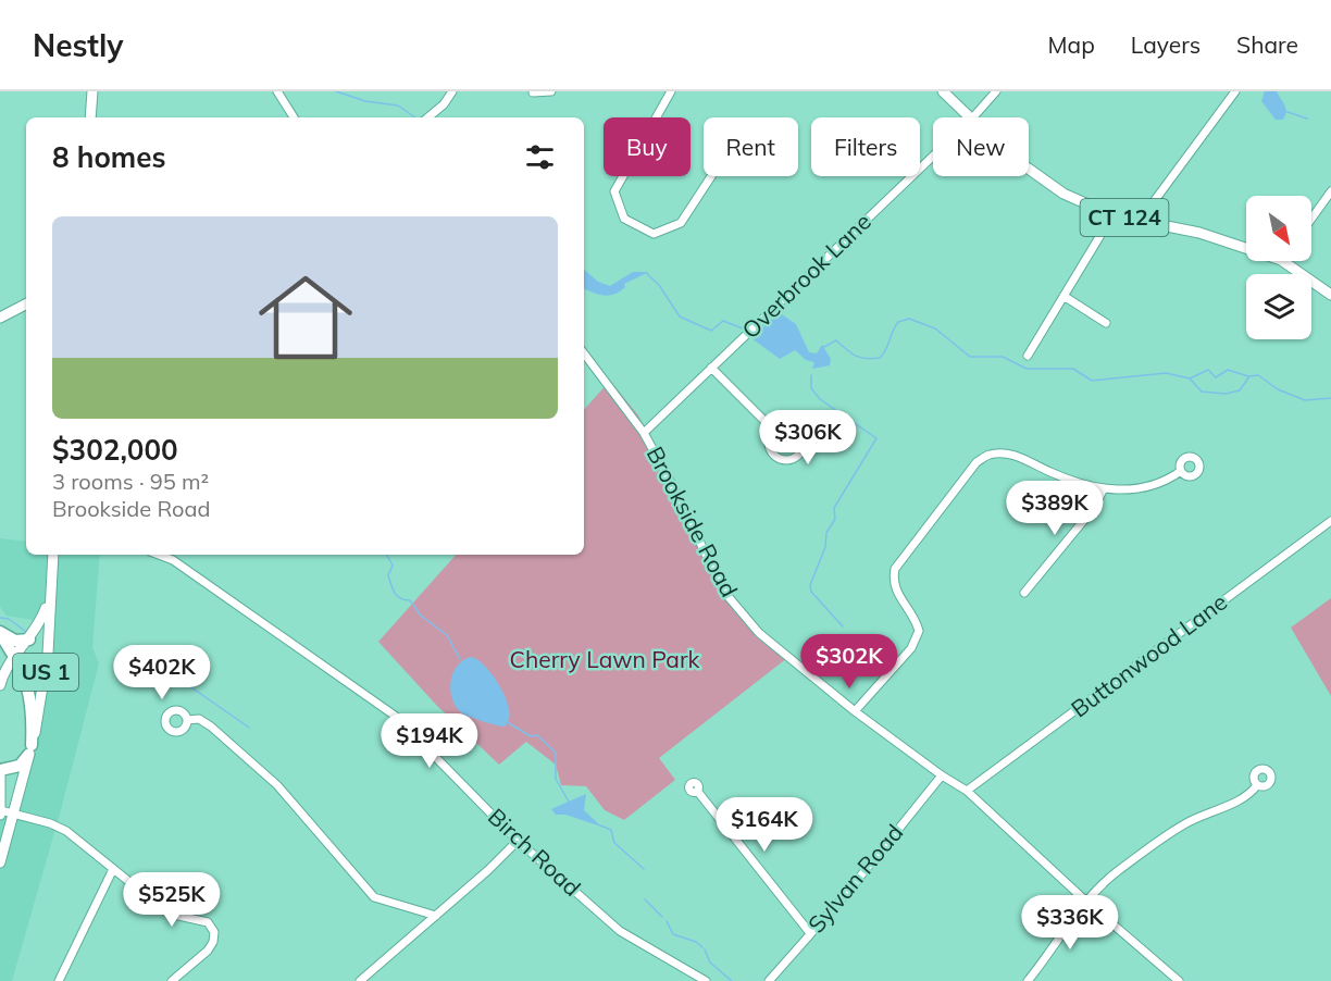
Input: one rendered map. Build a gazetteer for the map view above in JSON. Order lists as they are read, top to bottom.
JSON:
{
  "streets": {
    "main road": ["CT 124", "US 1"],
    "street": [
      "Overbrook Lane",
      "Brookside Road",
      "Buttonwood Lane",
      "Birch Road",
      "Sylvan Road"
    ]
  },
  "crossings": [
    ["Overbrook Lane", "Brookside Road"],
    ["Brookside Road", "Buttonwood Lane"],
    ["Brookside Road", "Sylvan Road"]
  ],
  "parks": ["Cherry Lawn Park"],
  "north": "bottom right",
  "page": {
    "header": "Nestly",
    "nav": ["Map", "Layers", "Share"],
    "chip": [
      "Buy",
      "Rent",
      "Filters",
      "New"
    ],
    "heading": "8 homes",
    "list": [
      {
        "name": "$302,000",
        "note": "3 rooms · 95 m² · Brookside Road"
      }
    ],
    "price": [
      "$306K",
      "$389K",
      "$302K",
      "$402K",
      "$194K",
      "$164K",
      "$525K",
      "$336K"
    ]
  }
}
